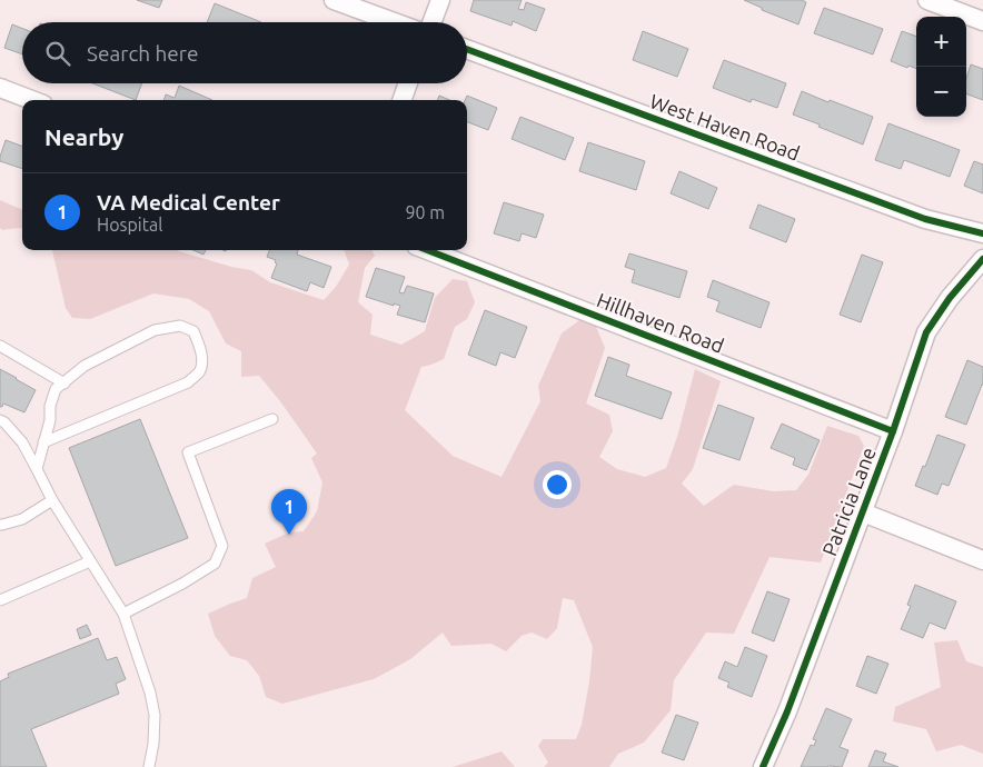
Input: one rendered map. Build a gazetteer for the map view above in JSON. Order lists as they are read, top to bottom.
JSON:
{
  "streets": {
    "street": ["West Haven Road", "Hillhaven Road", "Patricia Lane"]
  },
  "crossings": [
    ["Hillhaven Road", "Patricia Lane"]
  ],
  "page": {
    "map_buttons": ["+", "−"],
    "search": "Search here",
    "heading": "Nearby",
    "list": [
      {
        "mark": "1",
        "name": "VA Medical Center",
        "note": "Hospital",
        "value": "90 m"
      }
    ],
    "pins": "1"
  }
}
